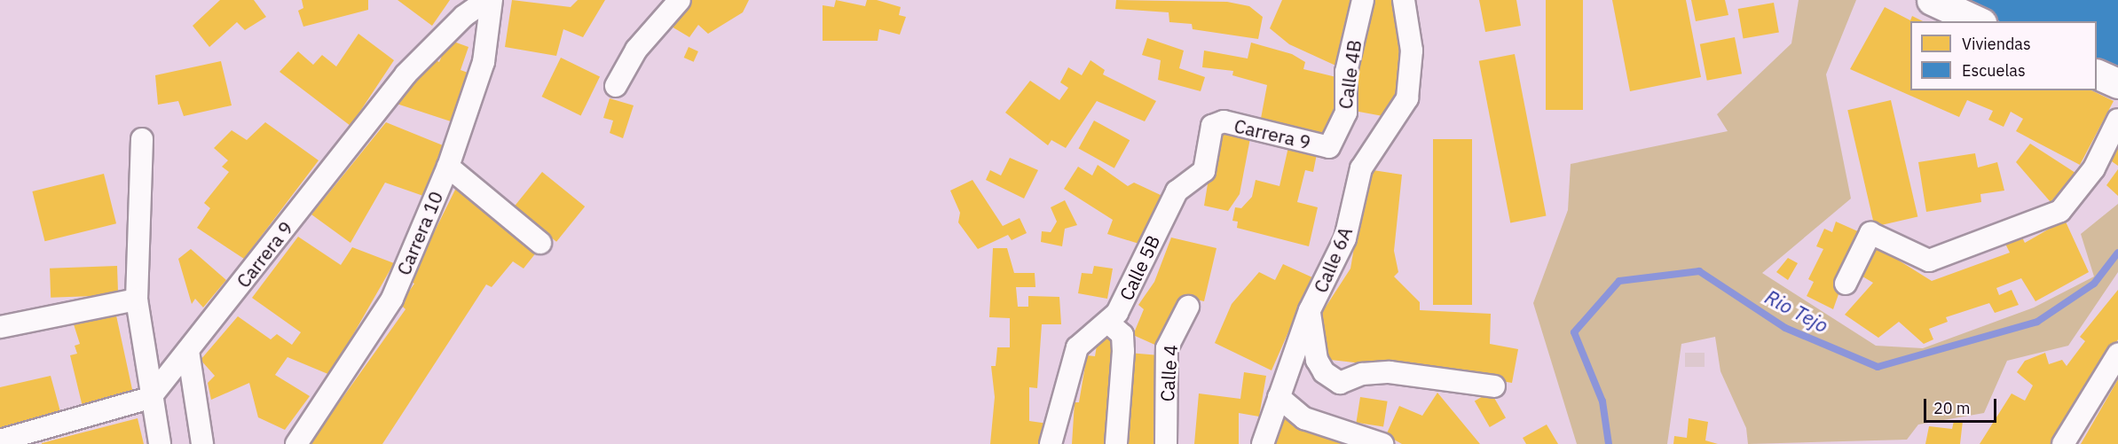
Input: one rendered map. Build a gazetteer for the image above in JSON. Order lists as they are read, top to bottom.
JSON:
{
  "streets": {
    "street": [
      "Calle 4B",
      "Carrera 9",
      "Carrera 10",
      "Calle 6A",
      "Calle 5B",
      "Calle 4"
    ]
  },
  "crossings": [
    ["Calle 4B", "Carrera 9"],
    ["Carrera 9", "Calle 5B"]
  ],
  "water": ["Rio Tejo"],
  "legend": ["Viviendas", "Escuelas"],
  "scale_bar": "20 m"
}
